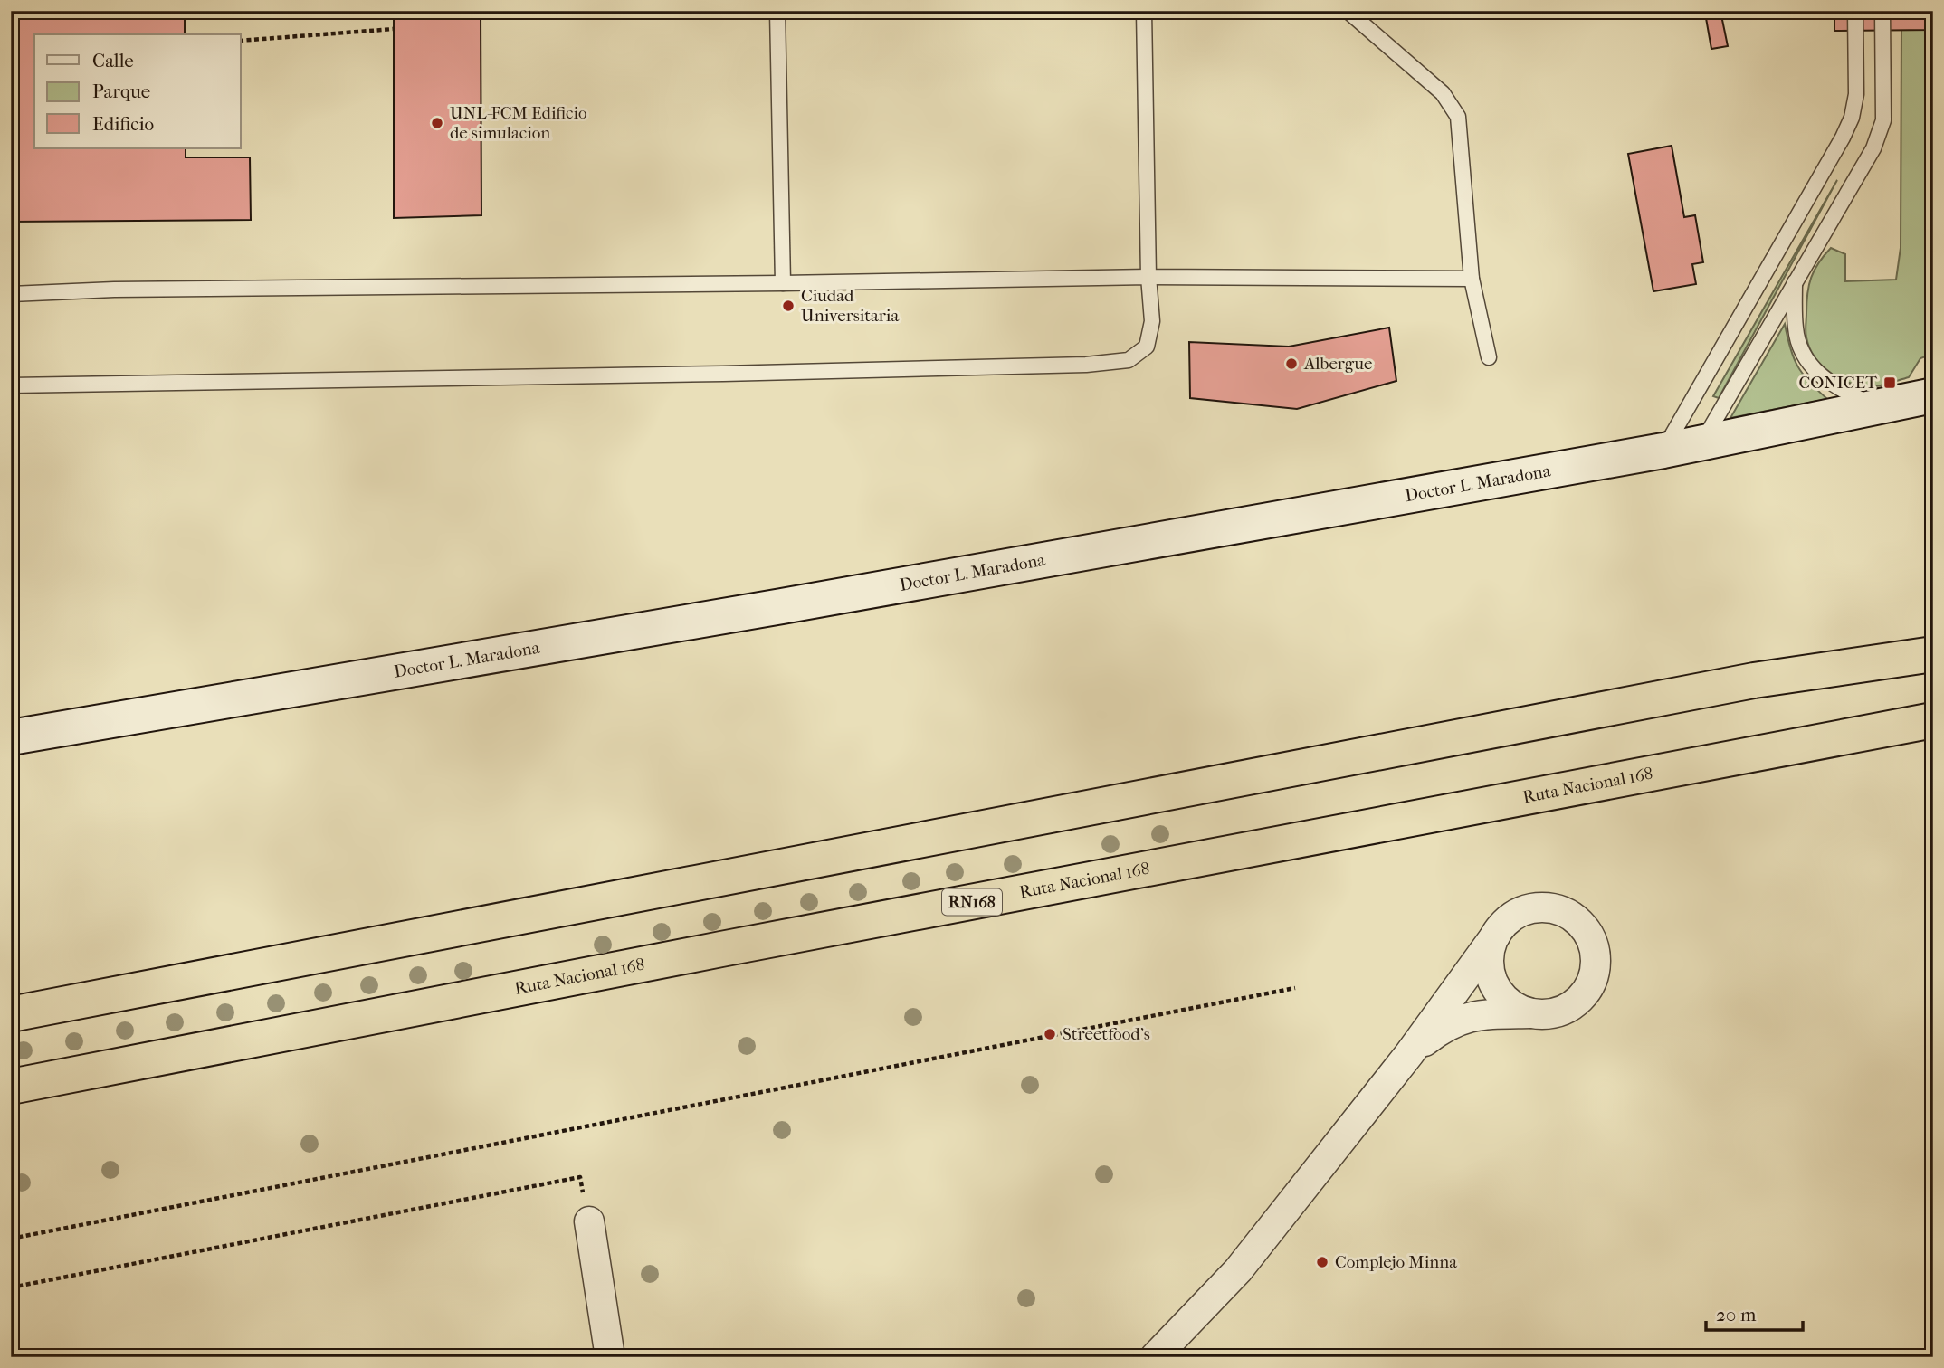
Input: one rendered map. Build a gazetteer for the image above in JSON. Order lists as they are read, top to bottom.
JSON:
{
  "streets": {
    "highway": ["Ruta Nacional 168", "RN168"],
    "main road": ["Doctor L. Maradona"]
  },
  "places": {
    "other": [
      "UNL-FCM Edificio de simulacion",
      "Ciudad Universitaria",
      "Albergue",
      "Streetfood’s",
      "Complejo Minna"
    ],
    "transit": ["CONICET"]
  },
  "legend": ["Calle", "Parque", "Edificio"],
  "scale_bar": "20 m"
}
